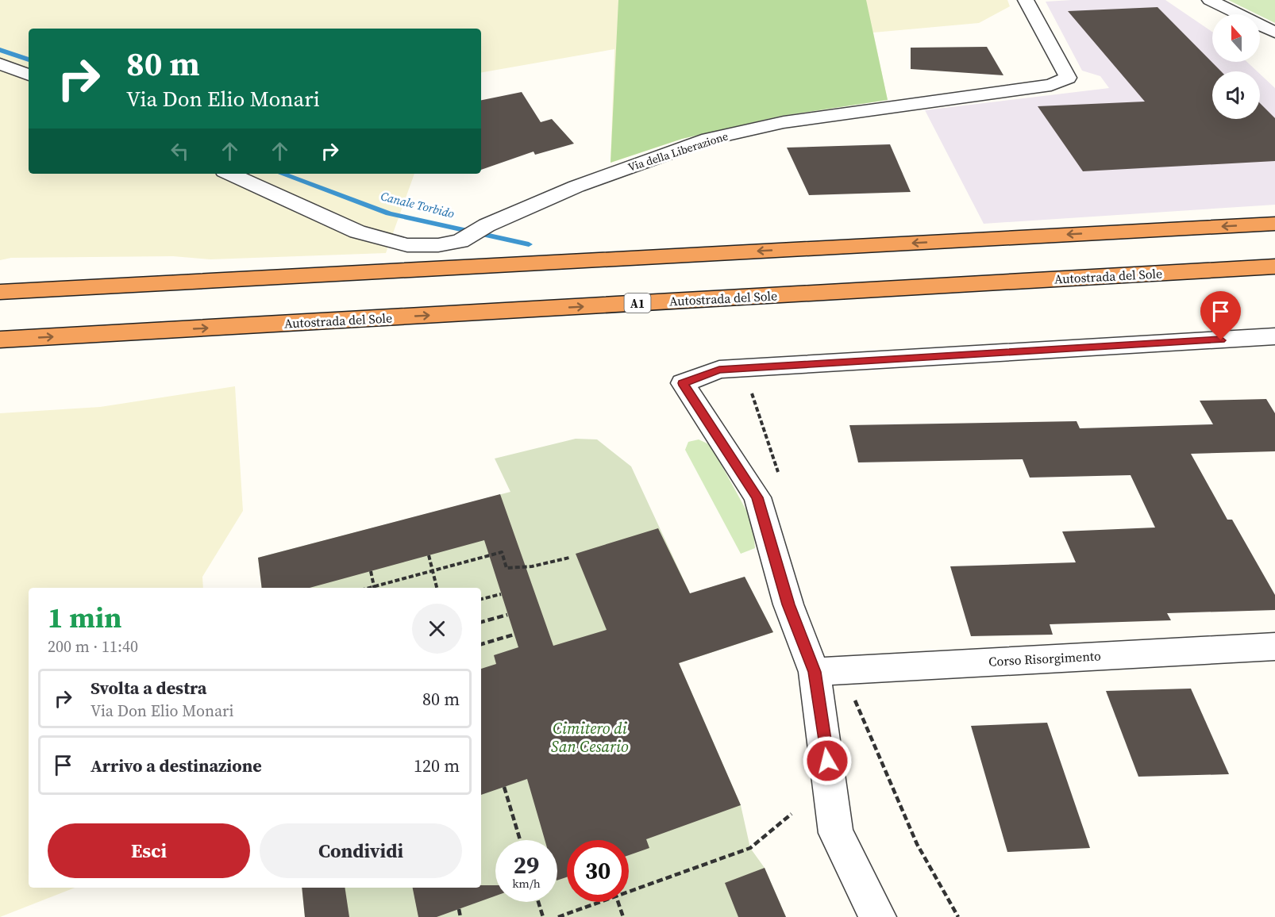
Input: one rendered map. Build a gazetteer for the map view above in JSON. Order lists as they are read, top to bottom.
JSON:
{
  "streets": {
    "highway": ["Autostrada del Sole", "A1"],
    "street": ["Via della Liberazione", "Corso Risorgimento"]
  },
  "water": ["Canale Torbido"],
  "parks": ["Cimitero di San Cesario"],
  "north": "top",
  "page": {
    "turn": ["80 m", "Via Don Elio Monari"],
    "heading": ["1 min", "200 m · 11:40"],
    "list": [
      {
        "name": "Svolta a destra",
        "note": "Via Don Elio Monari",
        "value": "80 m"
      },
      {
        "name": "Arrivo a destinazione",
        "value": "120 m"
      }
    ],
    "buttons": ["Esci", "Condividi"],
    "speed": "29 km/h",
    "limit": "30"
  }
}
